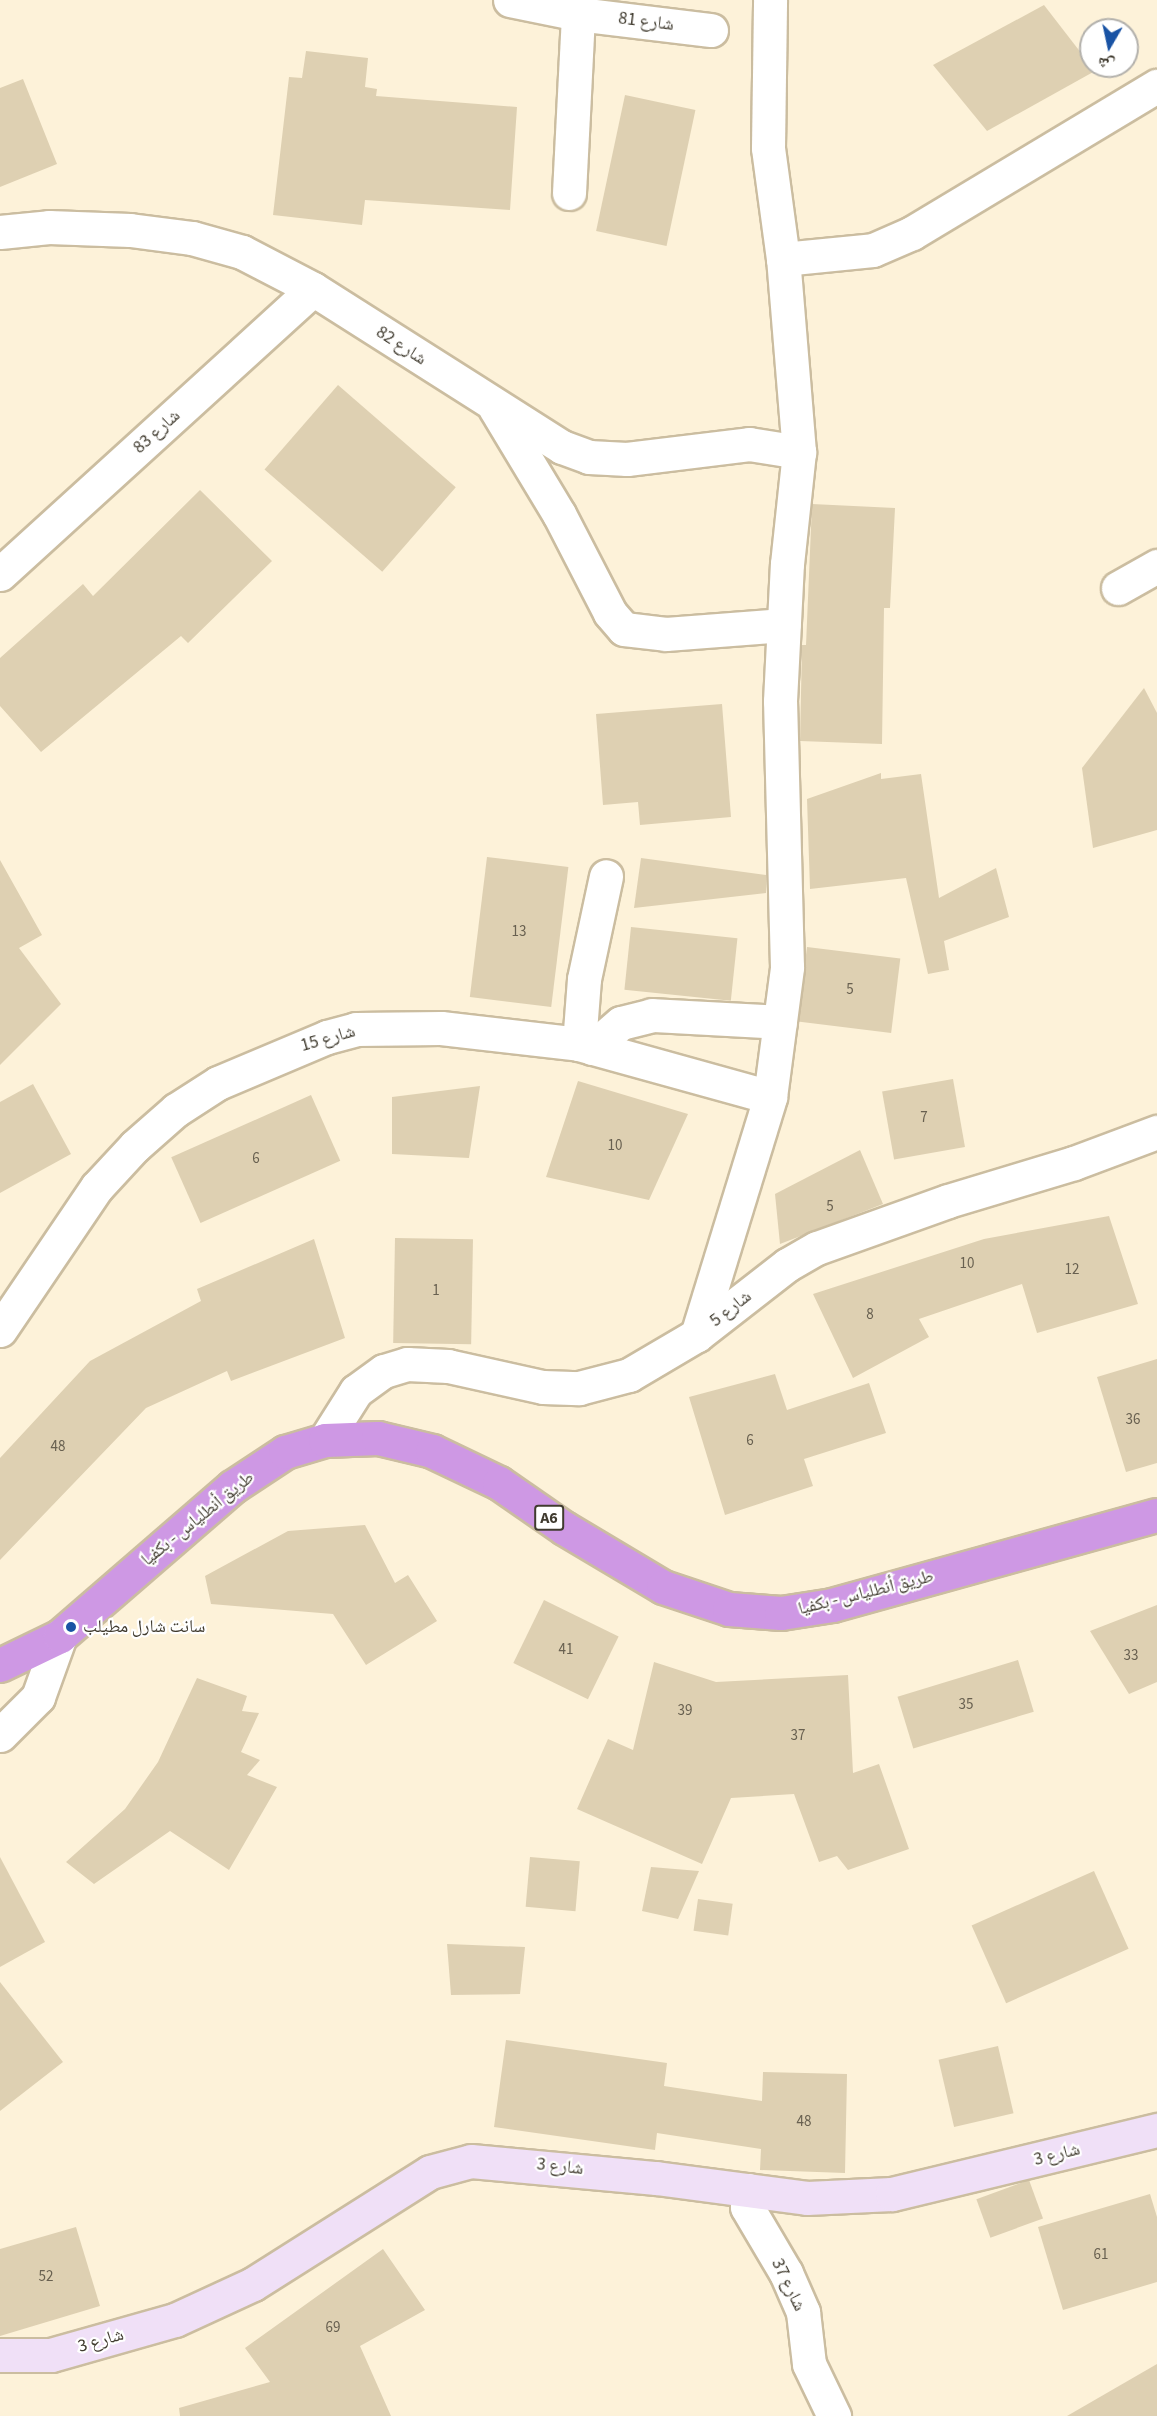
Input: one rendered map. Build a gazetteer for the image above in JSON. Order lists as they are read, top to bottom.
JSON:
{
  "streets": {
    "highway": ["A6", "طريق أنطلياس - بكفيا"],
    "street": [
      "شارع 81",
      "شارع 82",
      "شارع 83",
      "شارع 15",
      "شارع 5",
      "شارع 3",
      "شارع 37"
    ]
  },
  "crossings": [
    ["شارع 82", "شارع 83"],
    ["شارع 5", "طريق أنطلياس - بكفيا"],
    ["شارع 3", "شارع 37"]
  ],
  "places": ["سانت شارل مطيلب"],
  "house_numbers": [
    "13",
    "5",
    "7",
    "10",
    "6",
    "5",
    "10",
    "12",
    "1",
    "8",
    "36",
    "6",
    "48",
    "41",
    "33",
    "35",
    "39",
    "37",
    "48",
    "61",
    "52",
    "69"
  ],
  "north": "bottom"
}
